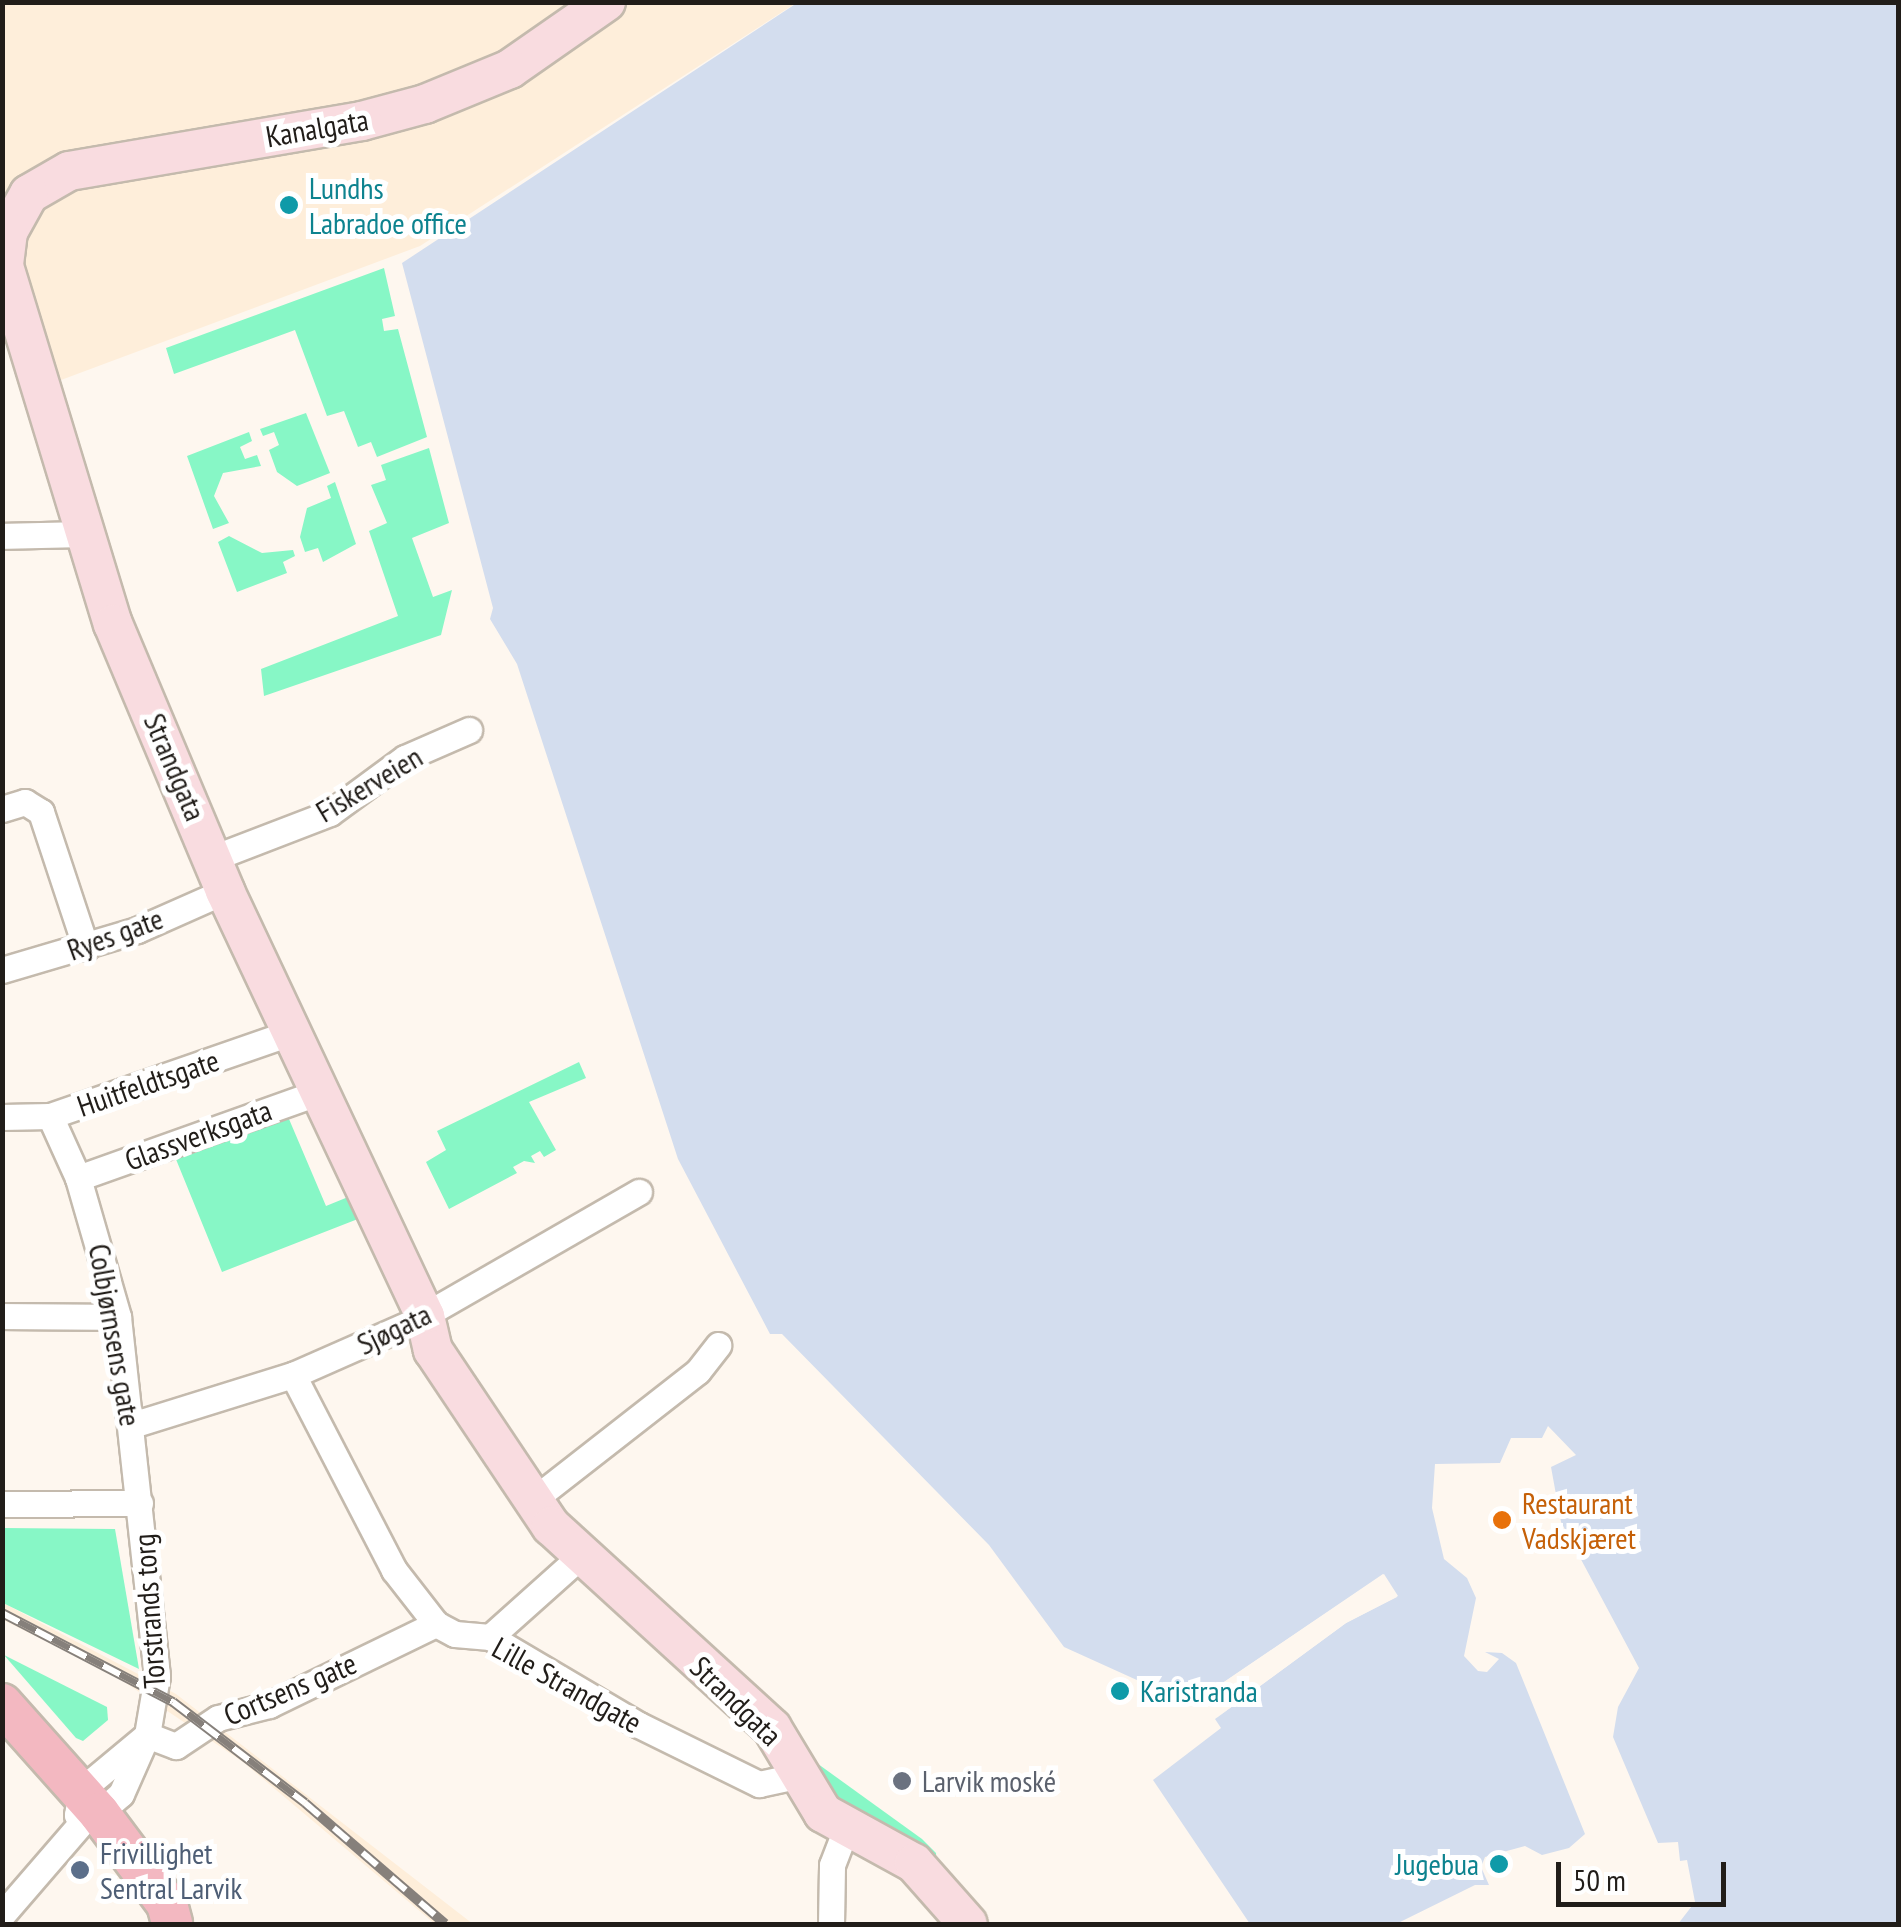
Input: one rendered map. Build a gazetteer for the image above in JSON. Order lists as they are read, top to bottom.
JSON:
{
  "streets": {
    "main road": ["Kanalgata", "Strandgata"],
    "street": [
      "Fiskerveien",
      "Ryes gate",
      "Huitfeldtsgate",
      "Glassverksgata",
      "Sjøgata",
      "Colbjørnsens gate",
      "Torstrands torg",
      "Lille Strandgate",
      "Cortsens gate"
    ]
  },
  "crossings": [
    ["Kanalgata", "Strandgata"],
    ["Strandgata", "Fiskerveien"],
    ["Strandgata", "Ryes gate"],
    ["Strandgata", "Huitfeldtsgate"],
    ["Strandgata", "Glassverksgata"],
    ["Strandgata", "Sjøgata"],
    ["Strandgata", "Lille Strandgate"],
    ["Fiskerveien", "Ryes gate"],
    ["Huitfeldtsgate", "Colbjørnsens gate"],
    ["Glassverksgata", "Colbjørnsens gate"],
    ["Sjøgata", "Colbjørnsens gate"],
    ["Colbjørnsens gate", "Torstrands torg"],
    ["Torstrands torg", "Cortsens gate"],
    ["Lille Strandgate", "Cortsens gate"]
  ],
  "places": [
    "Lundhs Labradoe office",
    "Restaurant Vadskjæret",
    "Karistranda",
    "Larvik moské",
    "Jugebua",
    "Frivillighet Sentral Larvik"
  ],
  "scale_bar": "50 m"
}
